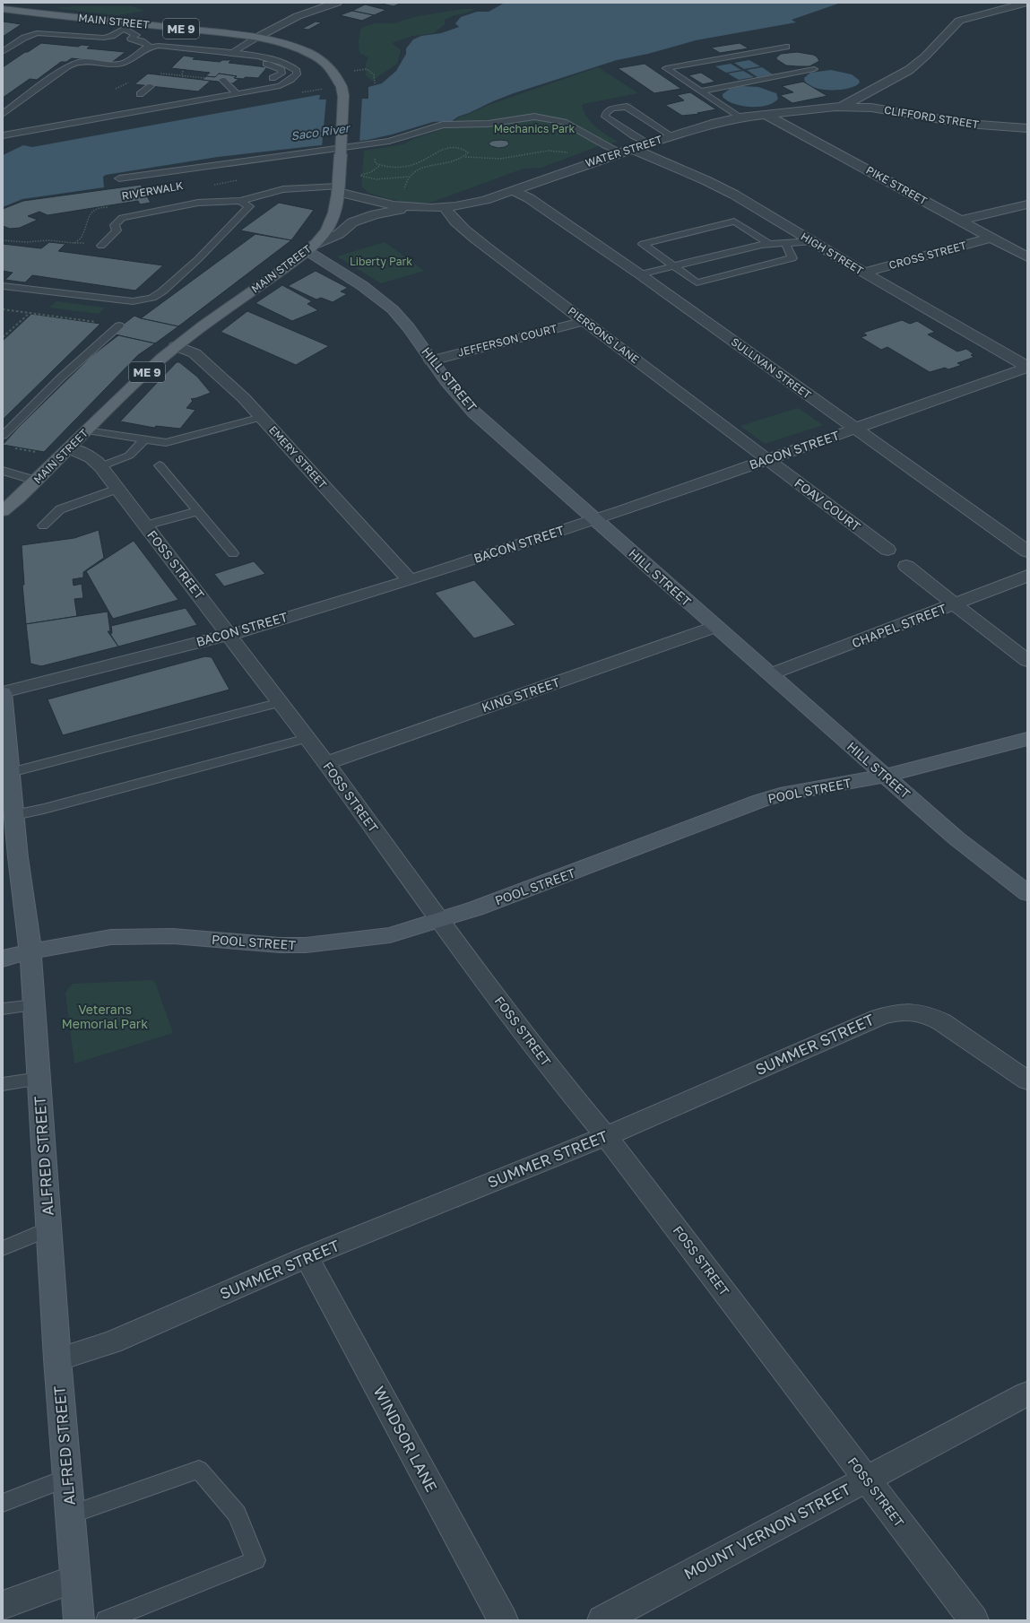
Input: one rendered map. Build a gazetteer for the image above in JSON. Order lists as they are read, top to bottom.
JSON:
{
  "streets": {
    "main road": [
      "MAIN STREET",
      "ME 9",
      "HILL STREET",
      "POOL STREET",
      "ALFRED STREET"
    ],
    "street": [
      "CLIFFORD STREET",
      "WATER STREET",
      "PIKE STREET",
      "HIGH STREET",
      "CROSS STREET",
      "PIERSONS LANE",
      "JEFFERSON COURT",
      "SULLIVAN STREET",
      "BACON STREET",
      "EMERY STREET",
      "FOAV COURT",
      "FOSS STREET",
      "CHAPEL STREET",
      "KING STREET",
      "SUMMER STREET",
      "WINDSOR LANE",
      "MOUNT VERNON STREET"
    ],
    "path": ["RIVERWALK"]
  },
  "crossings": [
    ["MAIN STREET", "HILL STREET"],
    ["MAIN STREET", "EMERY STREET"],
    ["MAIN STREET", "FOSS STREET"],
    ["CLIFFORD STREET", "WATER STREET"],
    ["WATER STREET", "PIKE STREET"],
    ["WATER STREET", "HIGH STREET"],
    ["WATER STREET", "PIERSONS LANE"],
    ["WATER STREET", "SULLIVAN STREET"],
    ["PIKE STREET", "CROSS STREET"],
    ["HIGH STREET", "CROSS STREET"],
    ["HIGH STREET", "BACON STREET"],
    ["PIERSONS LANE", "JEFFERSON COURT"],
    ["PIERSONS LANE", "BACON STREET"],
    ["PIERSONS LANE", "FOAV COURT"],
    ["JEFFERSON COURT", "HILL STREET"],
    ["SULLIVAN STREET", "BACON STREET"],
    ["HILL STREET", "BACON STREET"],
    ["HILL STREET", "CHAPEL STREET"],
    ["HILL STREET", "KING STREET"],
    ["HILL STREET", "POOL STREET"],
    ["BACON STREET", "EMERY STREET"],
    ["BACON STREET", "FOAV COURT"],
    ["BACON STREET", "FOSS STREET"],
    ["BACON STREET", "ALFRED STREET"],
    ["FOSS STREET", "KING STREET"],
    ["FOSS STREET", "POOL STREET"],
    ["FOSS STREET", "SUMMER STREET"],
    ["FOSS STREET", "MOUNT VERNON STREET"],
    ["POOL STREET", "ALFRED STREET"],
    ["SUMMER STREET", "ALFRED STREET"],
    ["SUMMER STREET", "WINDSOR LANE"]
  ],
  "water": ["Saco River"],
  "parks": ["Mechanics Park", "Liberty Park", "Veterans Memorial Park"]
}
